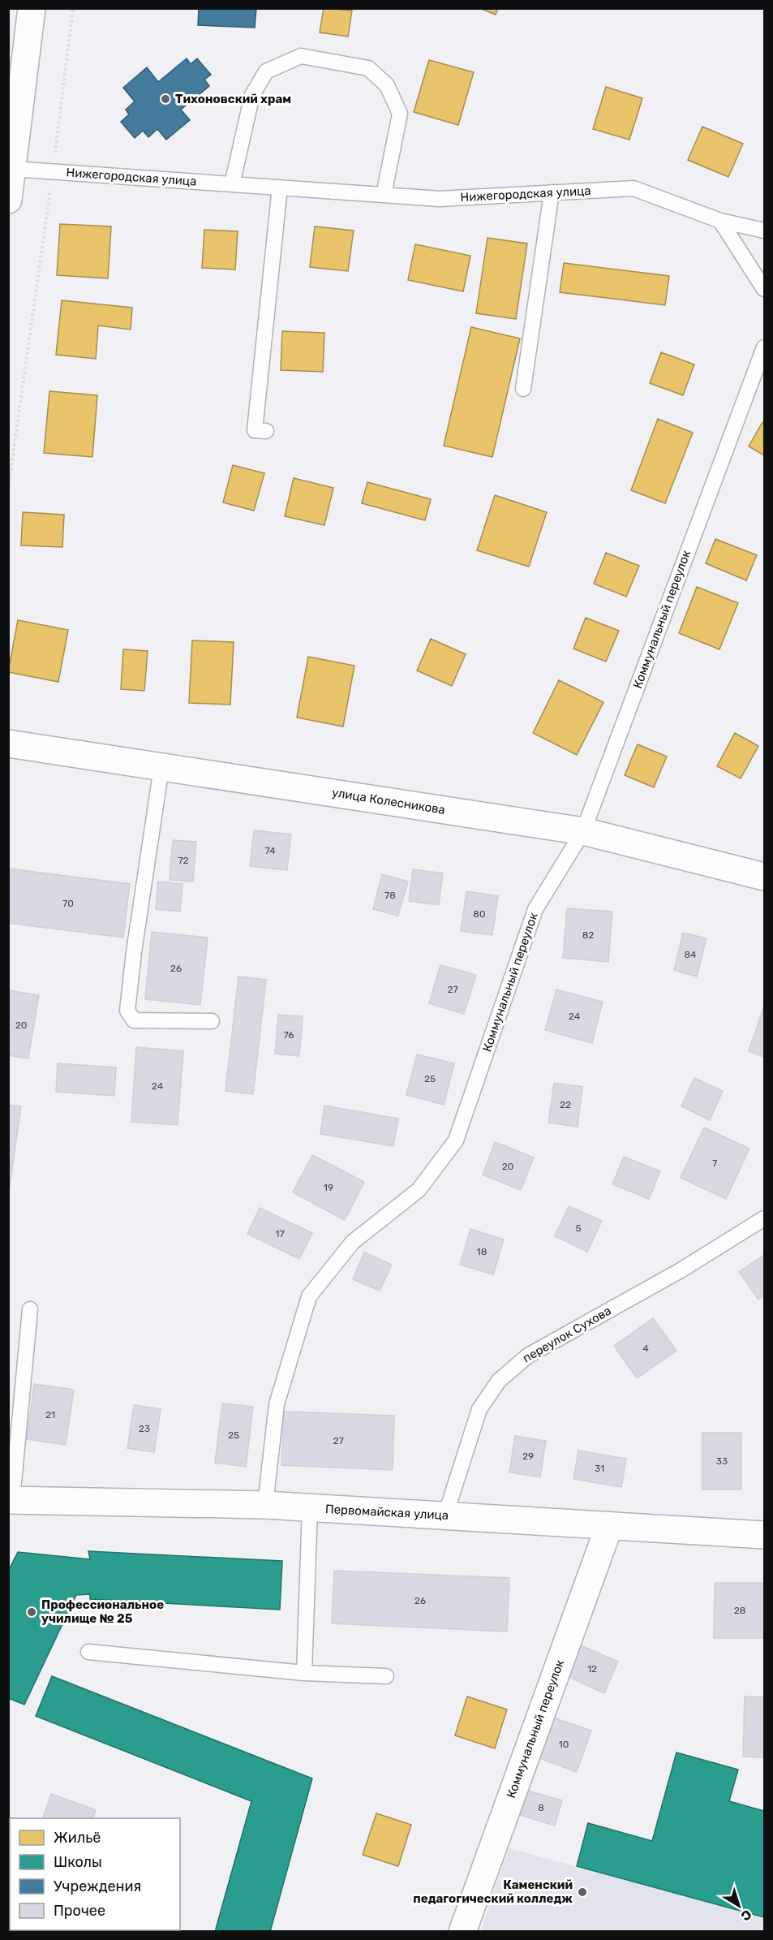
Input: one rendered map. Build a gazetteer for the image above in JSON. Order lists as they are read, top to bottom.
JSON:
{
  "streets": {
    "street": ["Коммунальный переулок", "улица Колесникова", "Первомайская улица"],
    "lane": ["Нижегородская улица", "переулок Сухова"]
  },
  "crossings": [
    ["Коммунальный переулок", "улица Колесникова"],
    ["Коммунальный переулок", "Первомайская улица"],
    ["переулок Сухова", "Первомайская улица"]
  ],
  "places": ["Тихоновский храм", "Профессиональное училище № 25", "Каменский педагогический колледж"],
  "house_numbers": [
    "74",
    "72",
    "78",
    "70",
    "80",
    "82",
    "84",
    "26",
    "27",
    "24",
    "20",
    "76",
    "25",
    "24",
    "22",
    "7",
    "20",
    "19",
    "5",
    "17",
    "18",
    "4",
    "21",
    "23",
    "25",
    "27",
    "29",
    "33",
    "31",
    "26",
    "28",
    "12",
    "10",
    "8"
  ],
  "legend": [
    "Жильё",
    "Школы",
    "Учреждения",
    "Прочее"
  ],
  "north": "bottom right"
}
